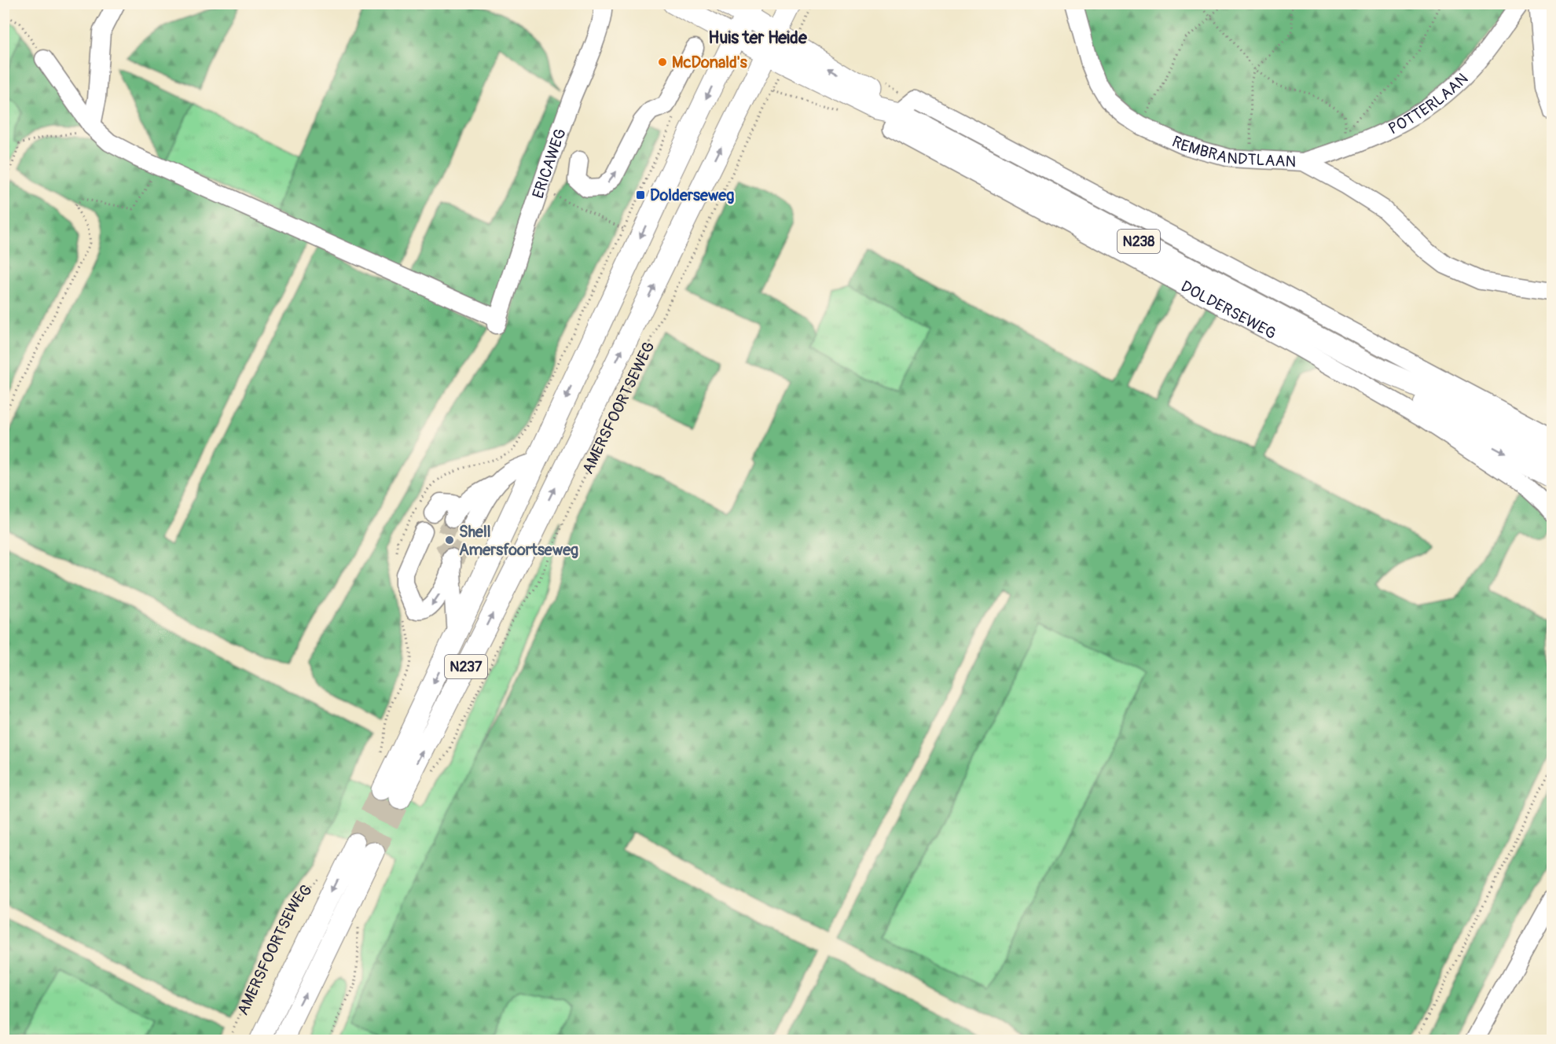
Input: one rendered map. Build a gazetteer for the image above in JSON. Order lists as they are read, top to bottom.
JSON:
{
  "streets": {
    "main road": [
      "N238",
      "DOLDERSEWEG",
      "AMERSFOORTSEWEG",
      "N237"
    ],
    "street": ["POTTERLAAN", "REMBRANDTLAAN", "ERICAWEG"]
  },
  "crossings": [
    ["POTTERLAAN", "REMBRANDTLAAN"],
    ["N238", "DOLDERSEWEG"],
    ["N238", "AMERSFOORTSEWEG"],
    ["DOLDERSEWEG", "AMERSFOORTSEWEG"]
  ],
  "districts": ["Huis ter Heide"],
  "places": {
    "other": ["McDonald's", "Shell Amersfoortseweg"],
    "transit": ["Dolderseweg"]
  }
}
